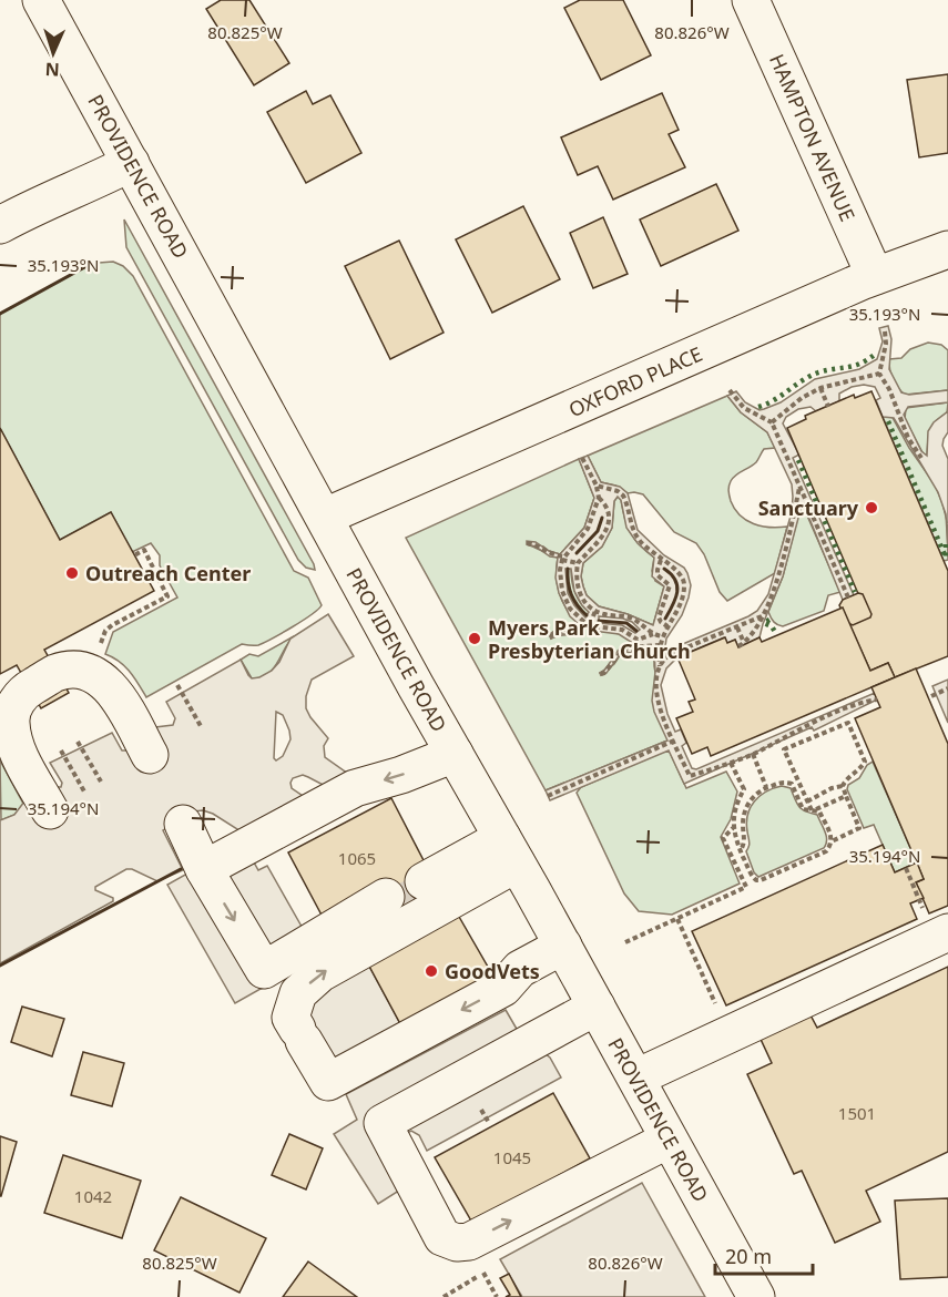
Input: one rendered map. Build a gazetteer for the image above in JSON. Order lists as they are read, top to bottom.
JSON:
{
  "streets": {
    "main road": ["HAMPTON AVENUE", "PROVIDENCE ROAD", "OXFORD PLACE"]
  },
  "crossings": [
    ["HAMPTON AVENUE", "OXFORD PLACE"],
    ["PROVIDENCE ROAD", "OXFORD PLACE"]
  ],
  "places": [
    "Sanctuary",
    "Outreach Center",
    "Myers Park Presbyterian Church",
    "GoodVets"
  ],
  "house_numbers": [
    "1065",
    "1501",
    "1045",
    "1042"
  ],
  "scale_bar": "20 m",
  "north": "bottom",
  "coordinates": [
    "80.825°W",
    "80.826°W",
    "35.193°N",
    "35.194°N"
  ]
}
